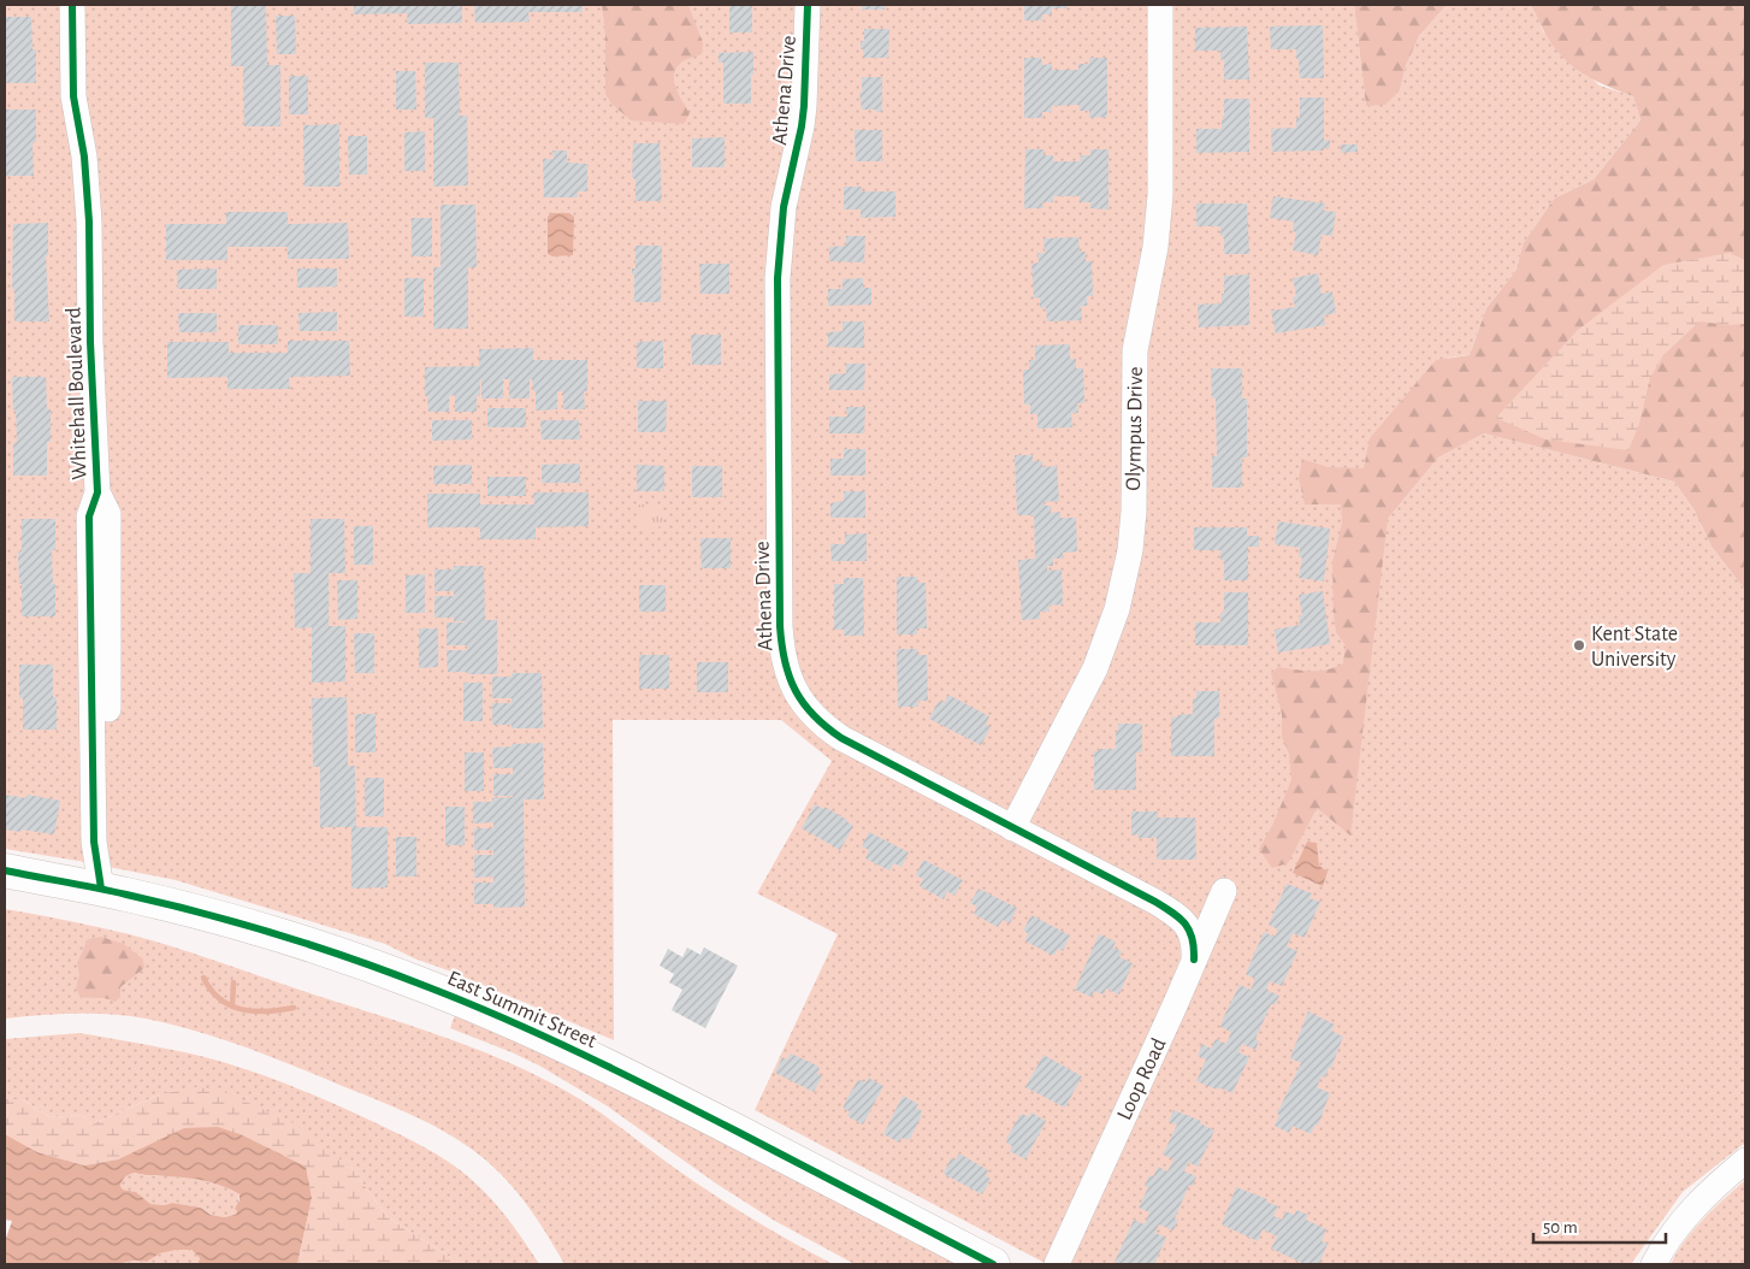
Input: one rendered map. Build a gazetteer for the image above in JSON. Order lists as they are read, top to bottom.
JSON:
{
  "streets": {
    "main road": ["East Summit Street"],
    "street": [
      "Athena Drive",
      "Whitehall Boulevard",
      "Olympus Drive",
      "Loop Road"
    ]
  },
  "crossings": [
    ["Athena Drive", "Olympus Drive"],
    ["Athena Drive", "Loop Road"],
    ["Whitehall Boulevard", "East Summit Street"]
  ],
  "places": ["Kent State University"],
  "scale_bar": "50 m"
}
